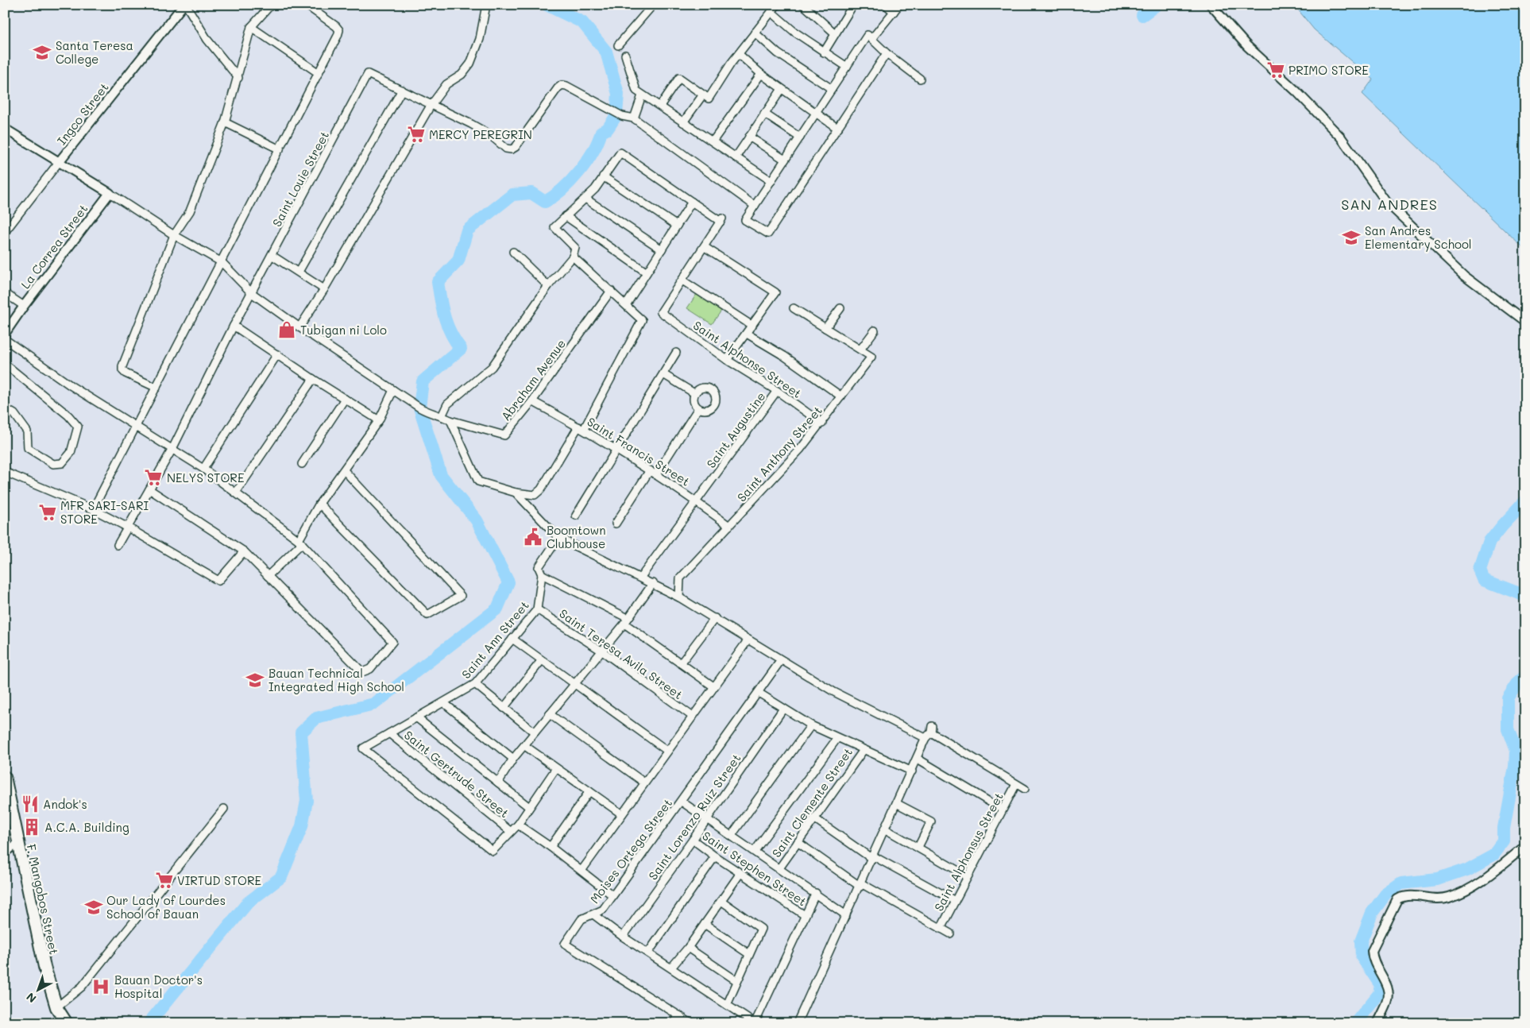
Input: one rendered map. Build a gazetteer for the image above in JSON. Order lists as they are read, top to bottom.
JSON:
{
  "streets": {
    "main road": ["F. Mangobos Street"],
    "street": [
      "Ingco Street",
      "Saint Louie Street",
      "La Correa Street",
      "Saint Alphonse Street",
      "Abraham Avenue",
      "Saint Augustine",
      "Saint Francis Street",
      "Saint Anthony Street",
      "Saint Ann Street",
      "Saint Teresa Avila Street",
      "Saint Gertrude Street",
      "Saint Clemente Street",
      "Saint Lorenzo Ruiz Street",
      "Moises Ortega Street",
      "Saint Alphonsus Street",
      "Saint Stephen Street"
    ]
  },
  "crossings": [
    ["Saint Alphonse Street", "Saint Augustine"],
    ["Saint Alphonse Street", "Saint Anthony Street"],
    ["Abraham Avenue", "Saint Francis Street"],
    ["Saint Augustine", "Saint Francis Street"],
    ["Saint Francis Street", "Saint Anthony Street"],
    ["Saint Ann Street", "Saint Teresa Avila Street"],
    ["Saint Ann Street", "Saint Gertrude Street"],
    ["Saint Lorenzo Ruiz Street", "Saint Stephen Street"]
  ],
  "districts": ["SAN ANDRES"],
  "places": {
    "school or university": [
      "Santa Teresa College",
      "San Andres Elementary School",
      "Bauan Technical Integrated High School",
      "Our Lady of Lourdes School of Bauan"
    ],
    "supermarket": [
      "PRIMO STORE",
      "MERCY PEREGRIN",
      "NELYS STORE",
      "MFR SARI-SARI STORE",
      "VIRTUD STORE"
    ],
    "shop": ["Tubigan ni Lolo"],
    "public building": ["Boomtown Clubhouse"],
    "restaurant": ["Andok's"],
    "building": ["A.C.A. Building"],
    "hospital": ["Bauan Doctor's Hospital"]
  },
  "north": "bottom left"
}
